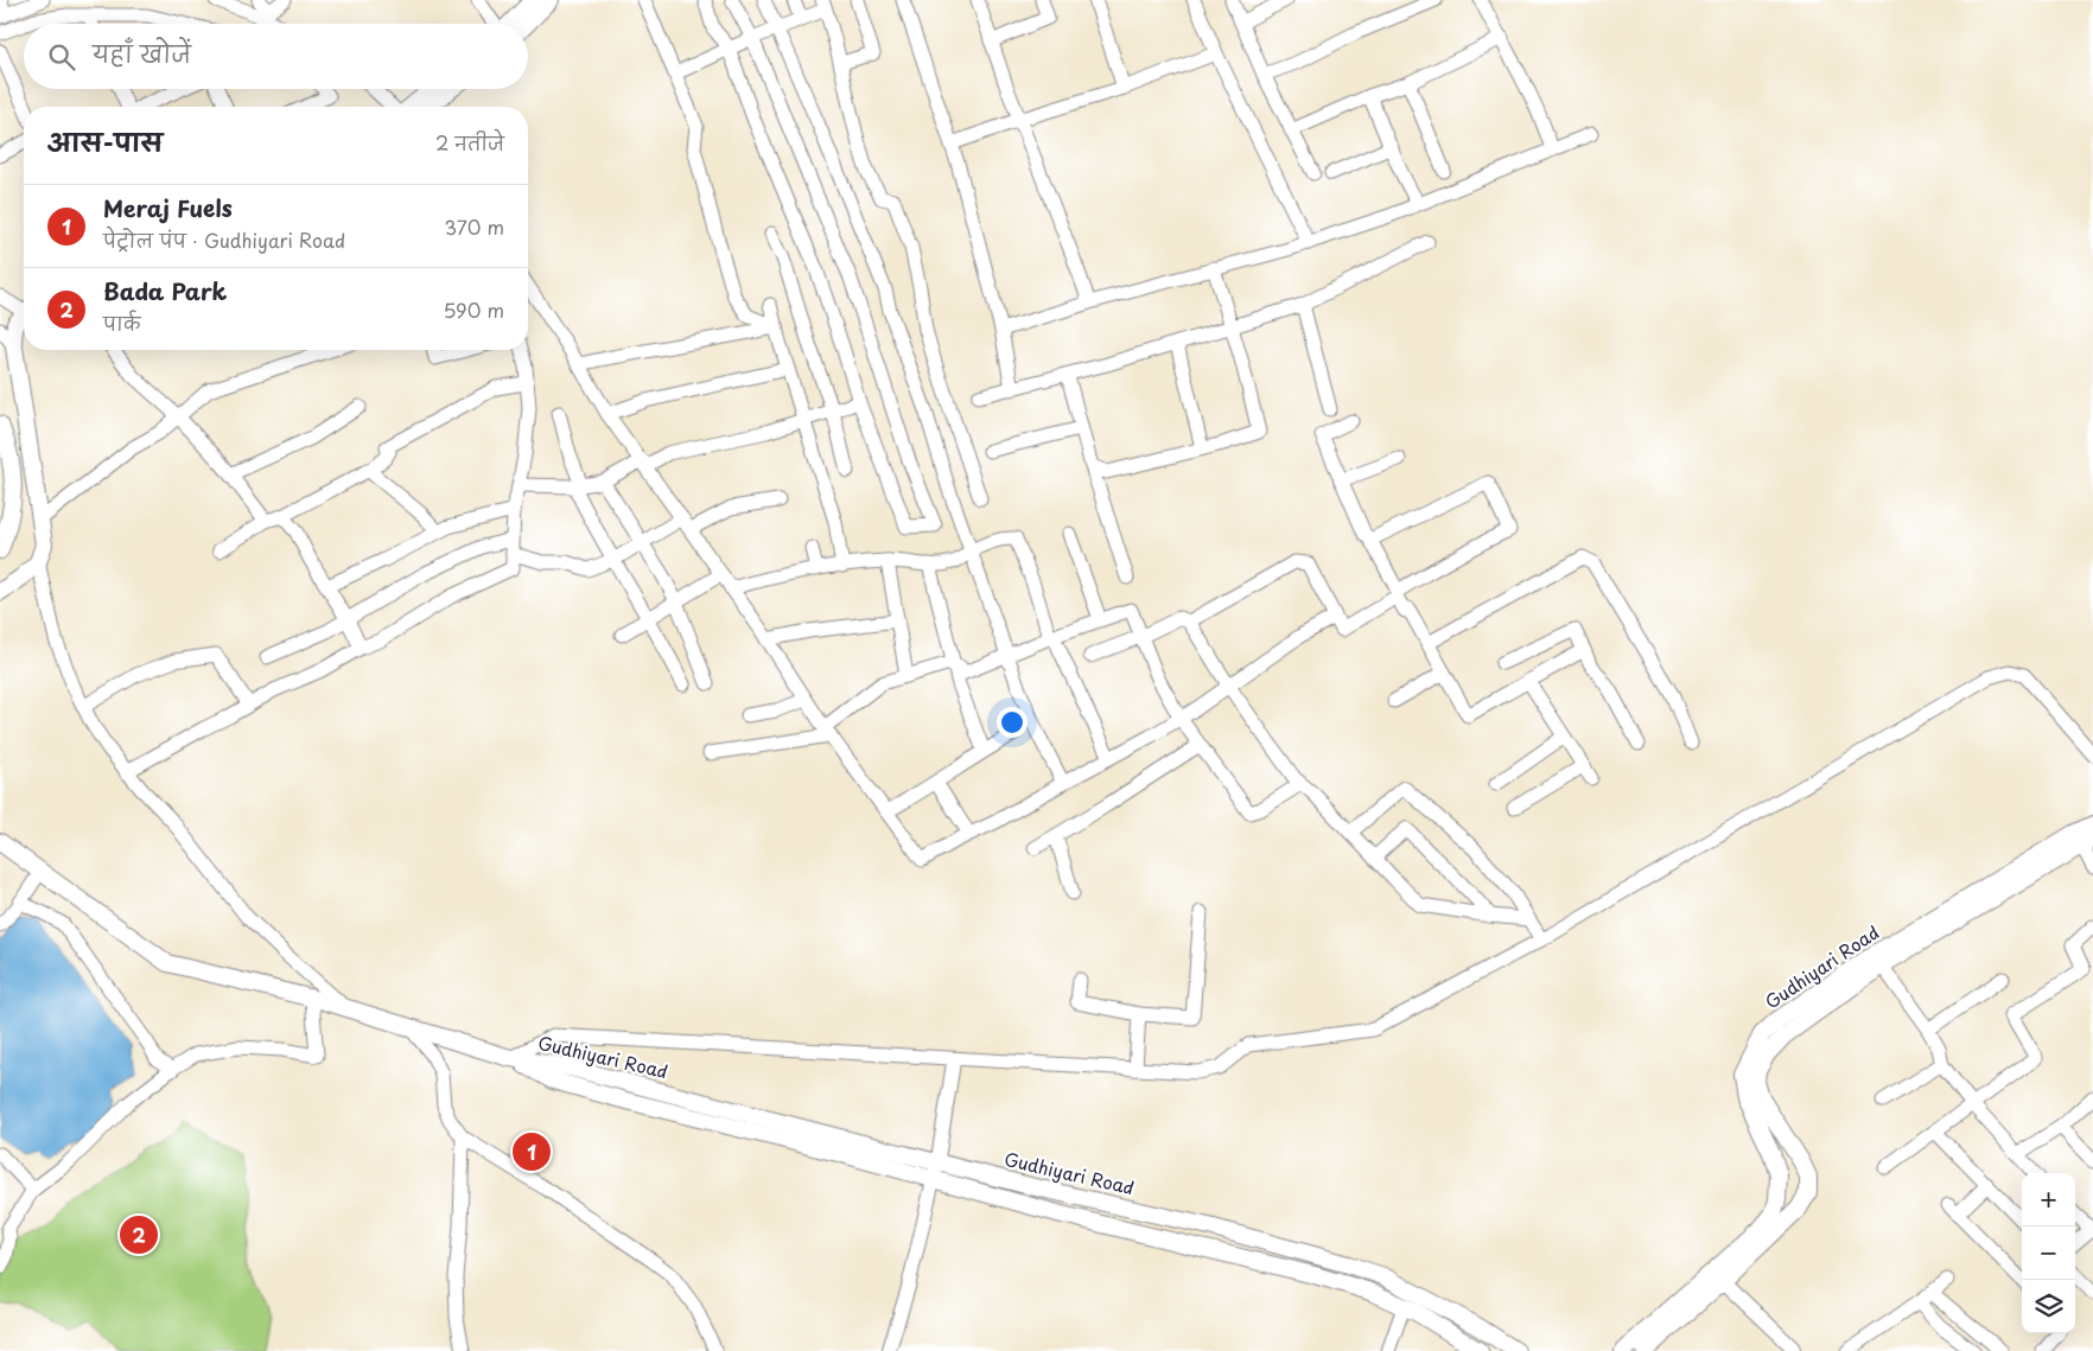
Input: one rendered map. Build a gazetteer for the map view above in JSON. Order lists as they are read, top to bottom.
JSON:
{
  "streets": {
    "street": ["Gudhiyari Road"]
  },
  "page": {
    "search": "यहाँ खोजें",
    "heading": ["आस-पास", "2 नतीजे"],
    "list": [
      {
        "mark": "1",
        "name": "Meraj Fuels",
        "note": "पेट्रोल पंप · Gudhiyari Road",
        "value": "370 m"
      },
      {
        "mark": "2",
        "name": "Bada Park",
        "note": "पार्क",
        "value": "590 m"
      }
    ],
    "pins": ["1", "2"],
    "map_buttons": ["+", "−"]
  }
}
